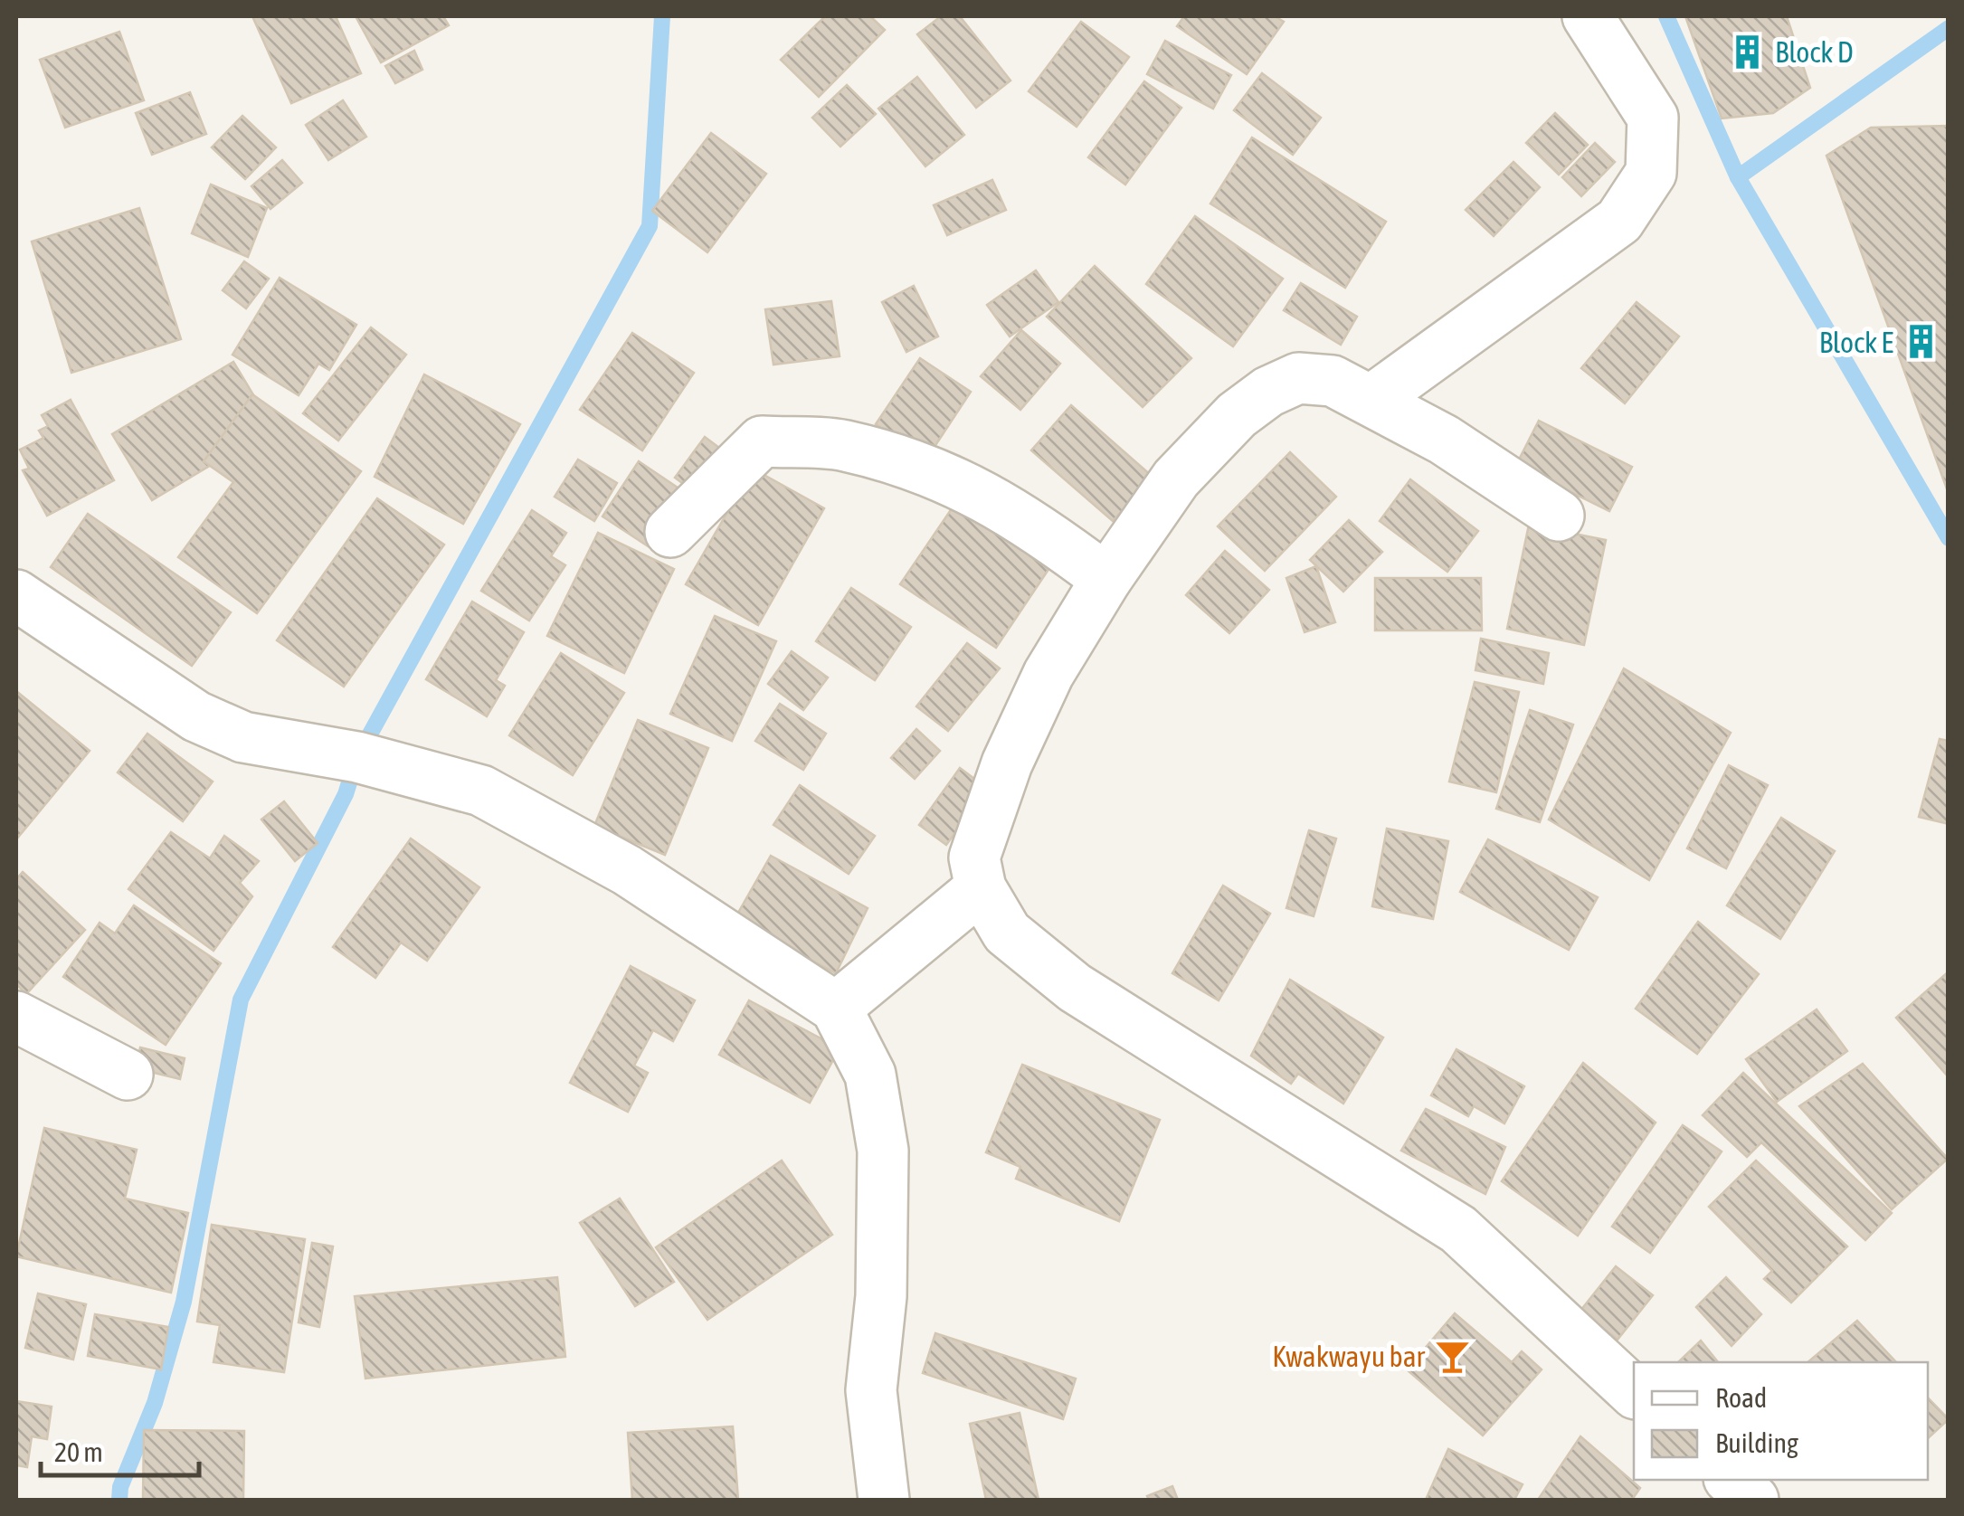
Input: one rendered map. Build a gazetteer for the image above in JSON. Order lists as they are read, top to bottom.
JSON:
{
  "places": {
    "building": ["Block D", "Block E"],
    "bar": ["Kwakwayu bar"]
  },
  "legend": ["Road", "Building"],
  "scale_bar": "20 m"
}
